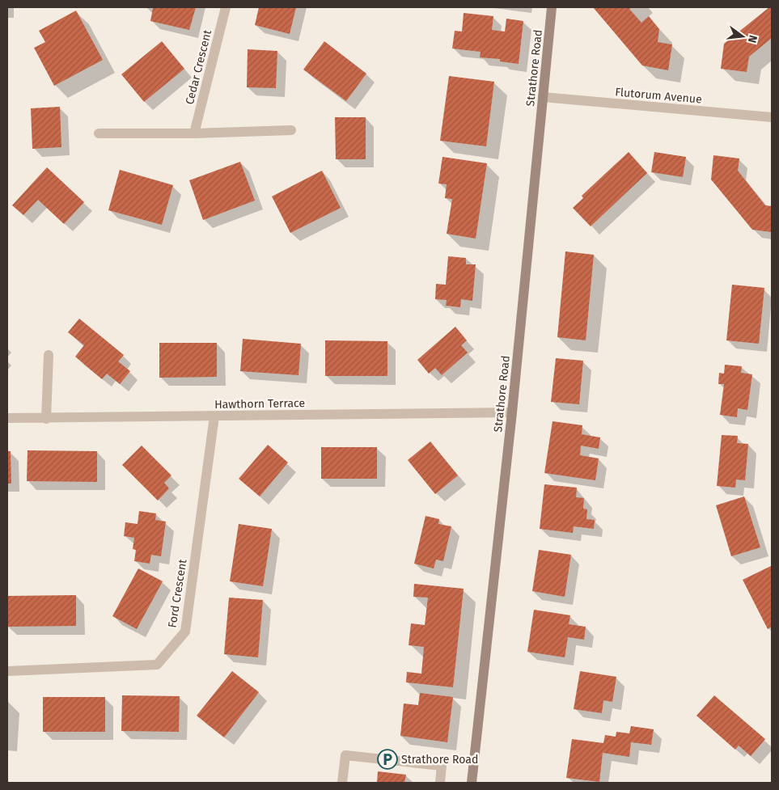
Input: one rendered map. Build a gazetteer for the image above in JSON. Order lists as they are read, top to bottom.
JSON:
{
  "streets": {
    "street": [
      "Cedar Crescent",
      "Strathore Road",
      "Flutorum Avenue",
      "Hawthorn Terrace",
      "Ford Crescent"
    ]
  },
  "crossings": [
    ["Strathore Road", "Flutorum Avenue"],
    ["Strathore Road", "Hawthorn Terrace"],
    ["Hawthorn Terrace", "Ford Crescent"]
  ],
  "places": {
    "parking": ["Strathore Road"]
  },
  "north": "right"
}
